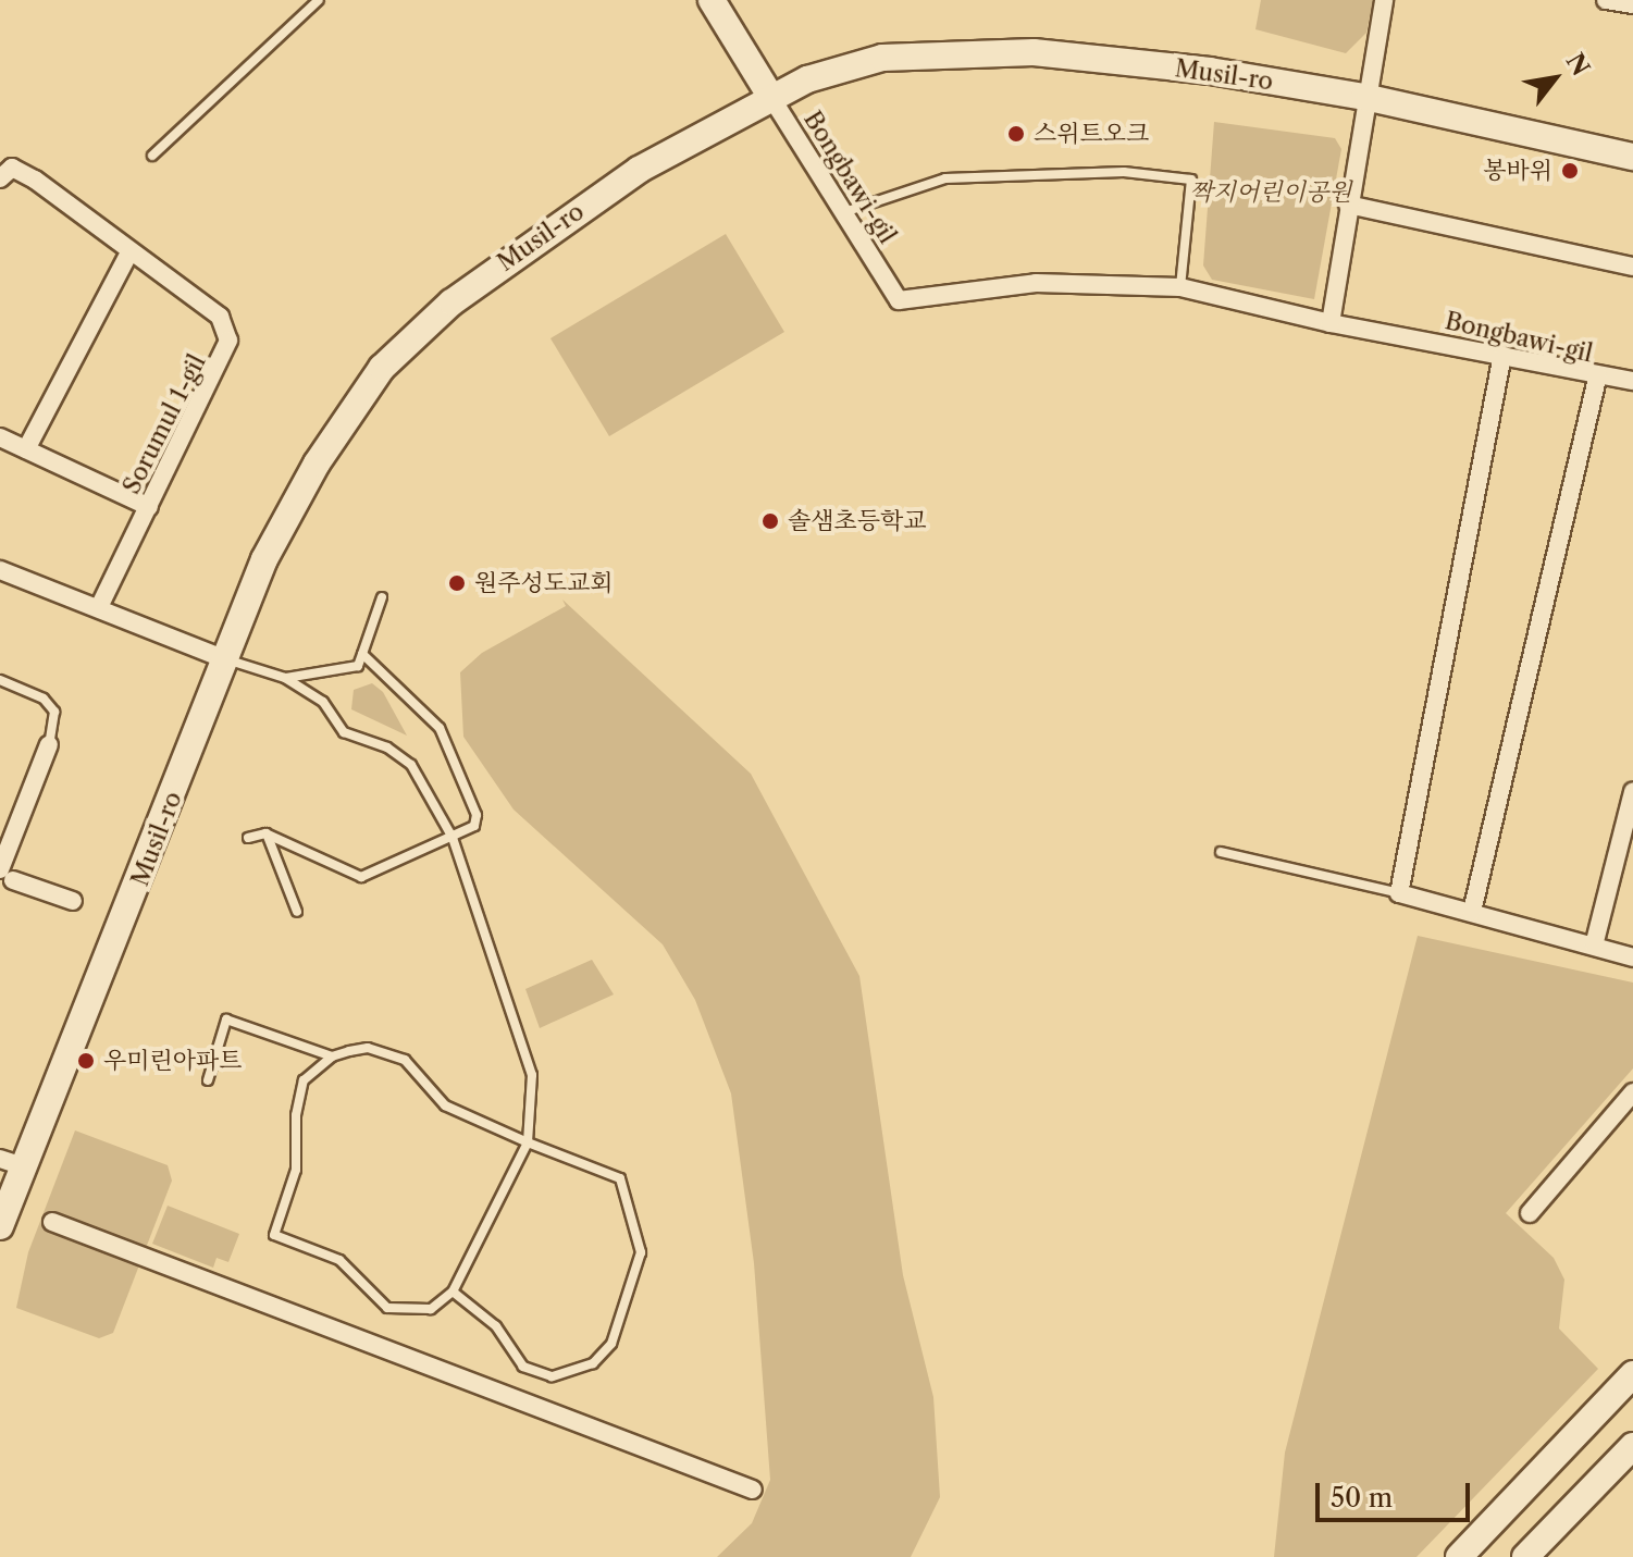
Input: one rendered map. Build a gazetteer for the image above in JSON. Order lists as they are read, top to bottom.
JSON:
{
  "streets": {
    "street": ["Musil-ro", "Bongbawi-gil", "Sorumul 1-gil"]
  },
  "crossings": [
    ["Musil-ro", "Bongbawi-gil"]
  ],
  "parks": ["짝지어린이공원"],
  "places": [
    "스위트오크",
    "봉바위",
    "솔샘초등학교",
    "원주성도교회",
    "우미린아파트"
  ],
  "scale_bar": "50 m",
  "north": "top right"
}
